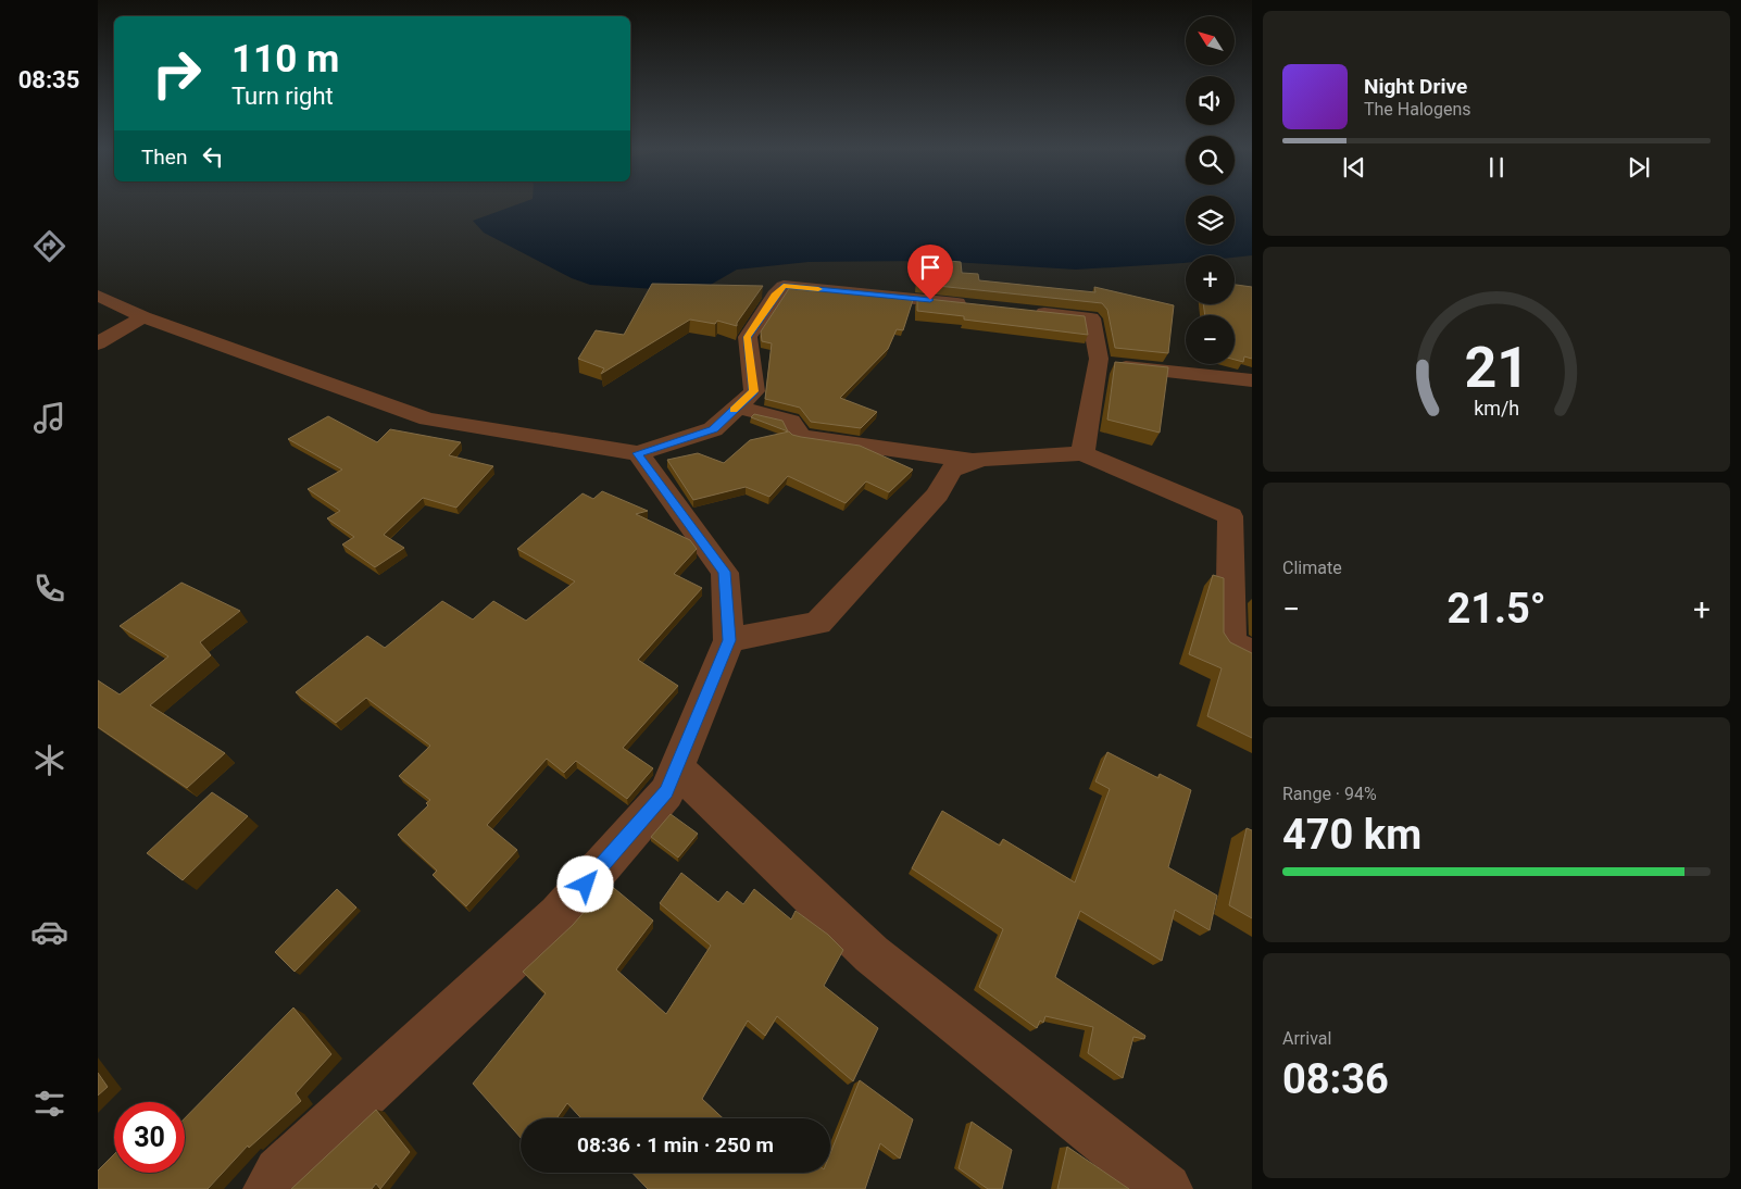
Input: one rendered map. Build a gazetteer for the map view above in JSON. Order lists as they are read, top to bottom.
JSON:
{
  "north": "top left",
  "page": {
    "tabs": "08:35",
    "map_buttons": ["+", "−"],
    "turn": ["110 m", "Turn right"],
    "song": ["Night Drive", "The Halogens"],
    "then": "Then",
    "tile": [
      "Climate",
      ["Range · 94%", "470 km"],
      ["Arrival", "08:36"]
    ],
    "heat": ["−", "21.5°", "+"],
    "limit": "30",
    "trip": "08:36 · 1 min · 250 m",
    "gauge": ["21", "km/h"]
  }
}
